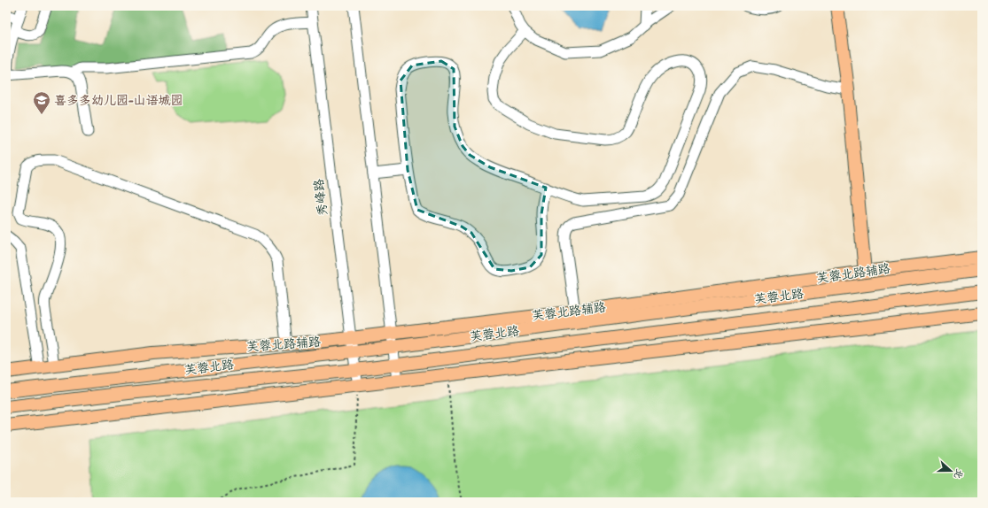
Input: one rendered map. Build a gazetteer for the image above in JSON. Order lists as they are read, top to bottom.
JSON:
{
  "streets": {
    "main road": ["芙蓉北路辅路", "芙蓉北路"],
    "street": ["秀峰路"]
  },
  "crossings": [
    ["秀峰路", "芙蓉北路辅路"],
    ["秀峰路", "芙蓉北路"]
  ],
  "places": {
    "school or university": ["喜多多幼儿园-山语城园"]
  },
  "north": "right"
}
